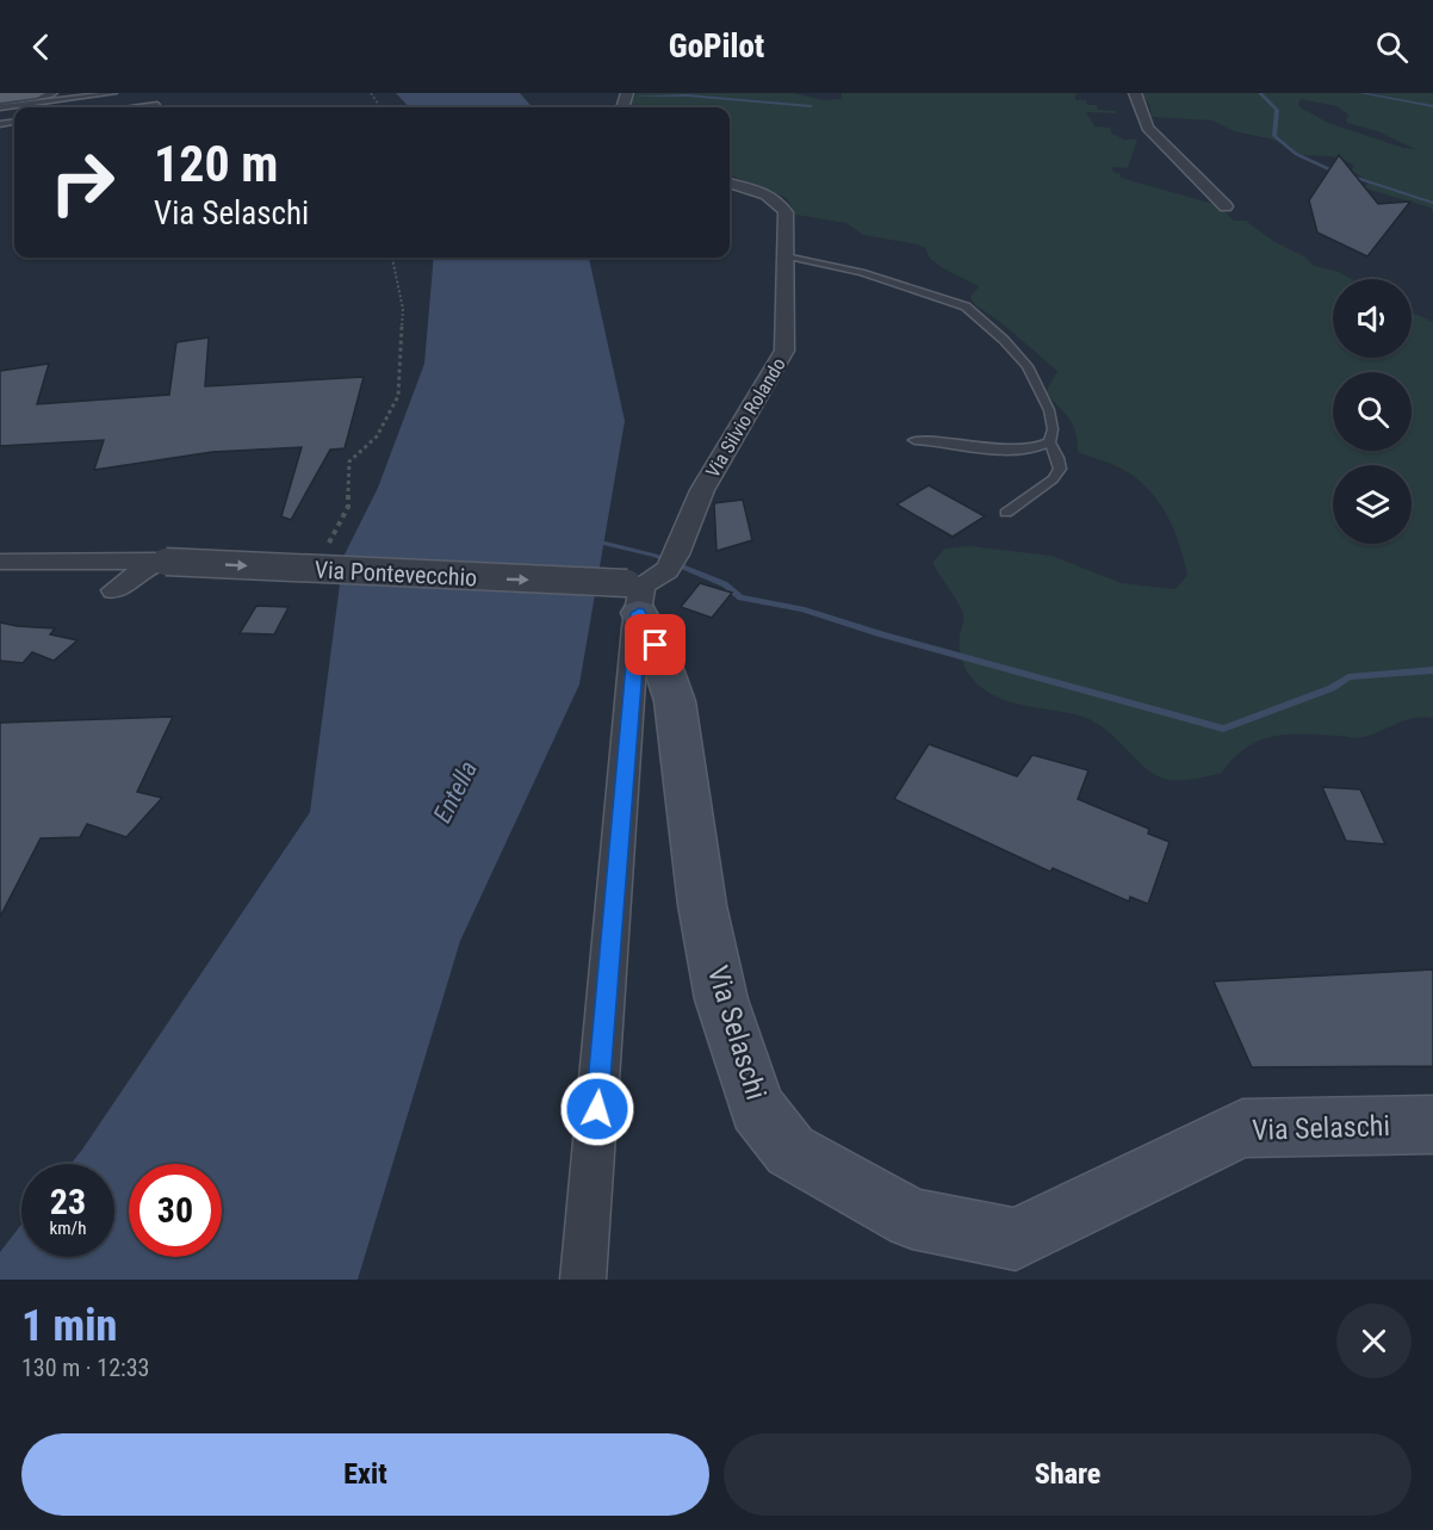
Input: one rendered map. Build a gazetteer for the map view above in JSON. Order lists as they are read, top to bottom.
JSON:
{
  "streets": {
    "street": ["Via Silvio Rolando", "Via Pontevecchio", "Via Selaschi"]
  },
  "crossings": [
    ["Via Silvio Rolando", "Via Pontevecchio"],
    ["Via Silvio Rolando", "Via Selaschi"],
    ["Via Pontevecchio", "Via Selaschi"]
  ],
  "one_way": ["Via Pontevecchio"],
  "water": ["Entella"],
  "page": {
    "header": "GoPilot",
    "turn": ["120 m", "Via Selaschi"],
    "speed": "23 km/h",
    "limit": "30",
    "heading": ["1 min", "130 m · 12:33"],
    "buttons": ["Exit", "Share"]
  }
}
